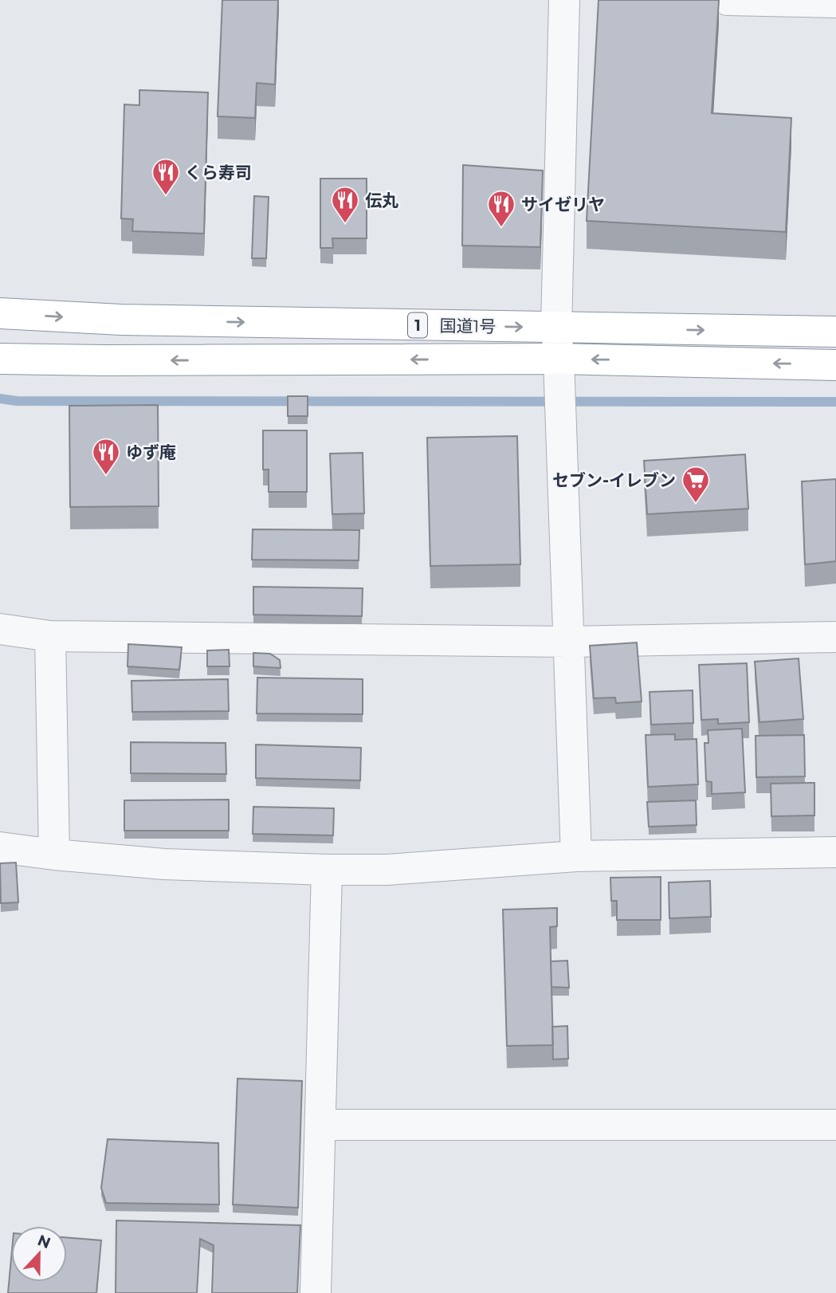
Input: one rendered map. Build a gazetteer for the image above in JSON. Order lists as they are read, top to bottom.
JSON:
{
  "streets": {
    "highway": ["1", "国道1号"]
  },
  "places": {
    "restaurant": [
      "くら寿司",
      "伝丸",
      "サイゼリヤ",
      "ゆず庵"
    ],
    "supermarket": ["セブン-イレブン"]
  },
  "north": "top"
}
